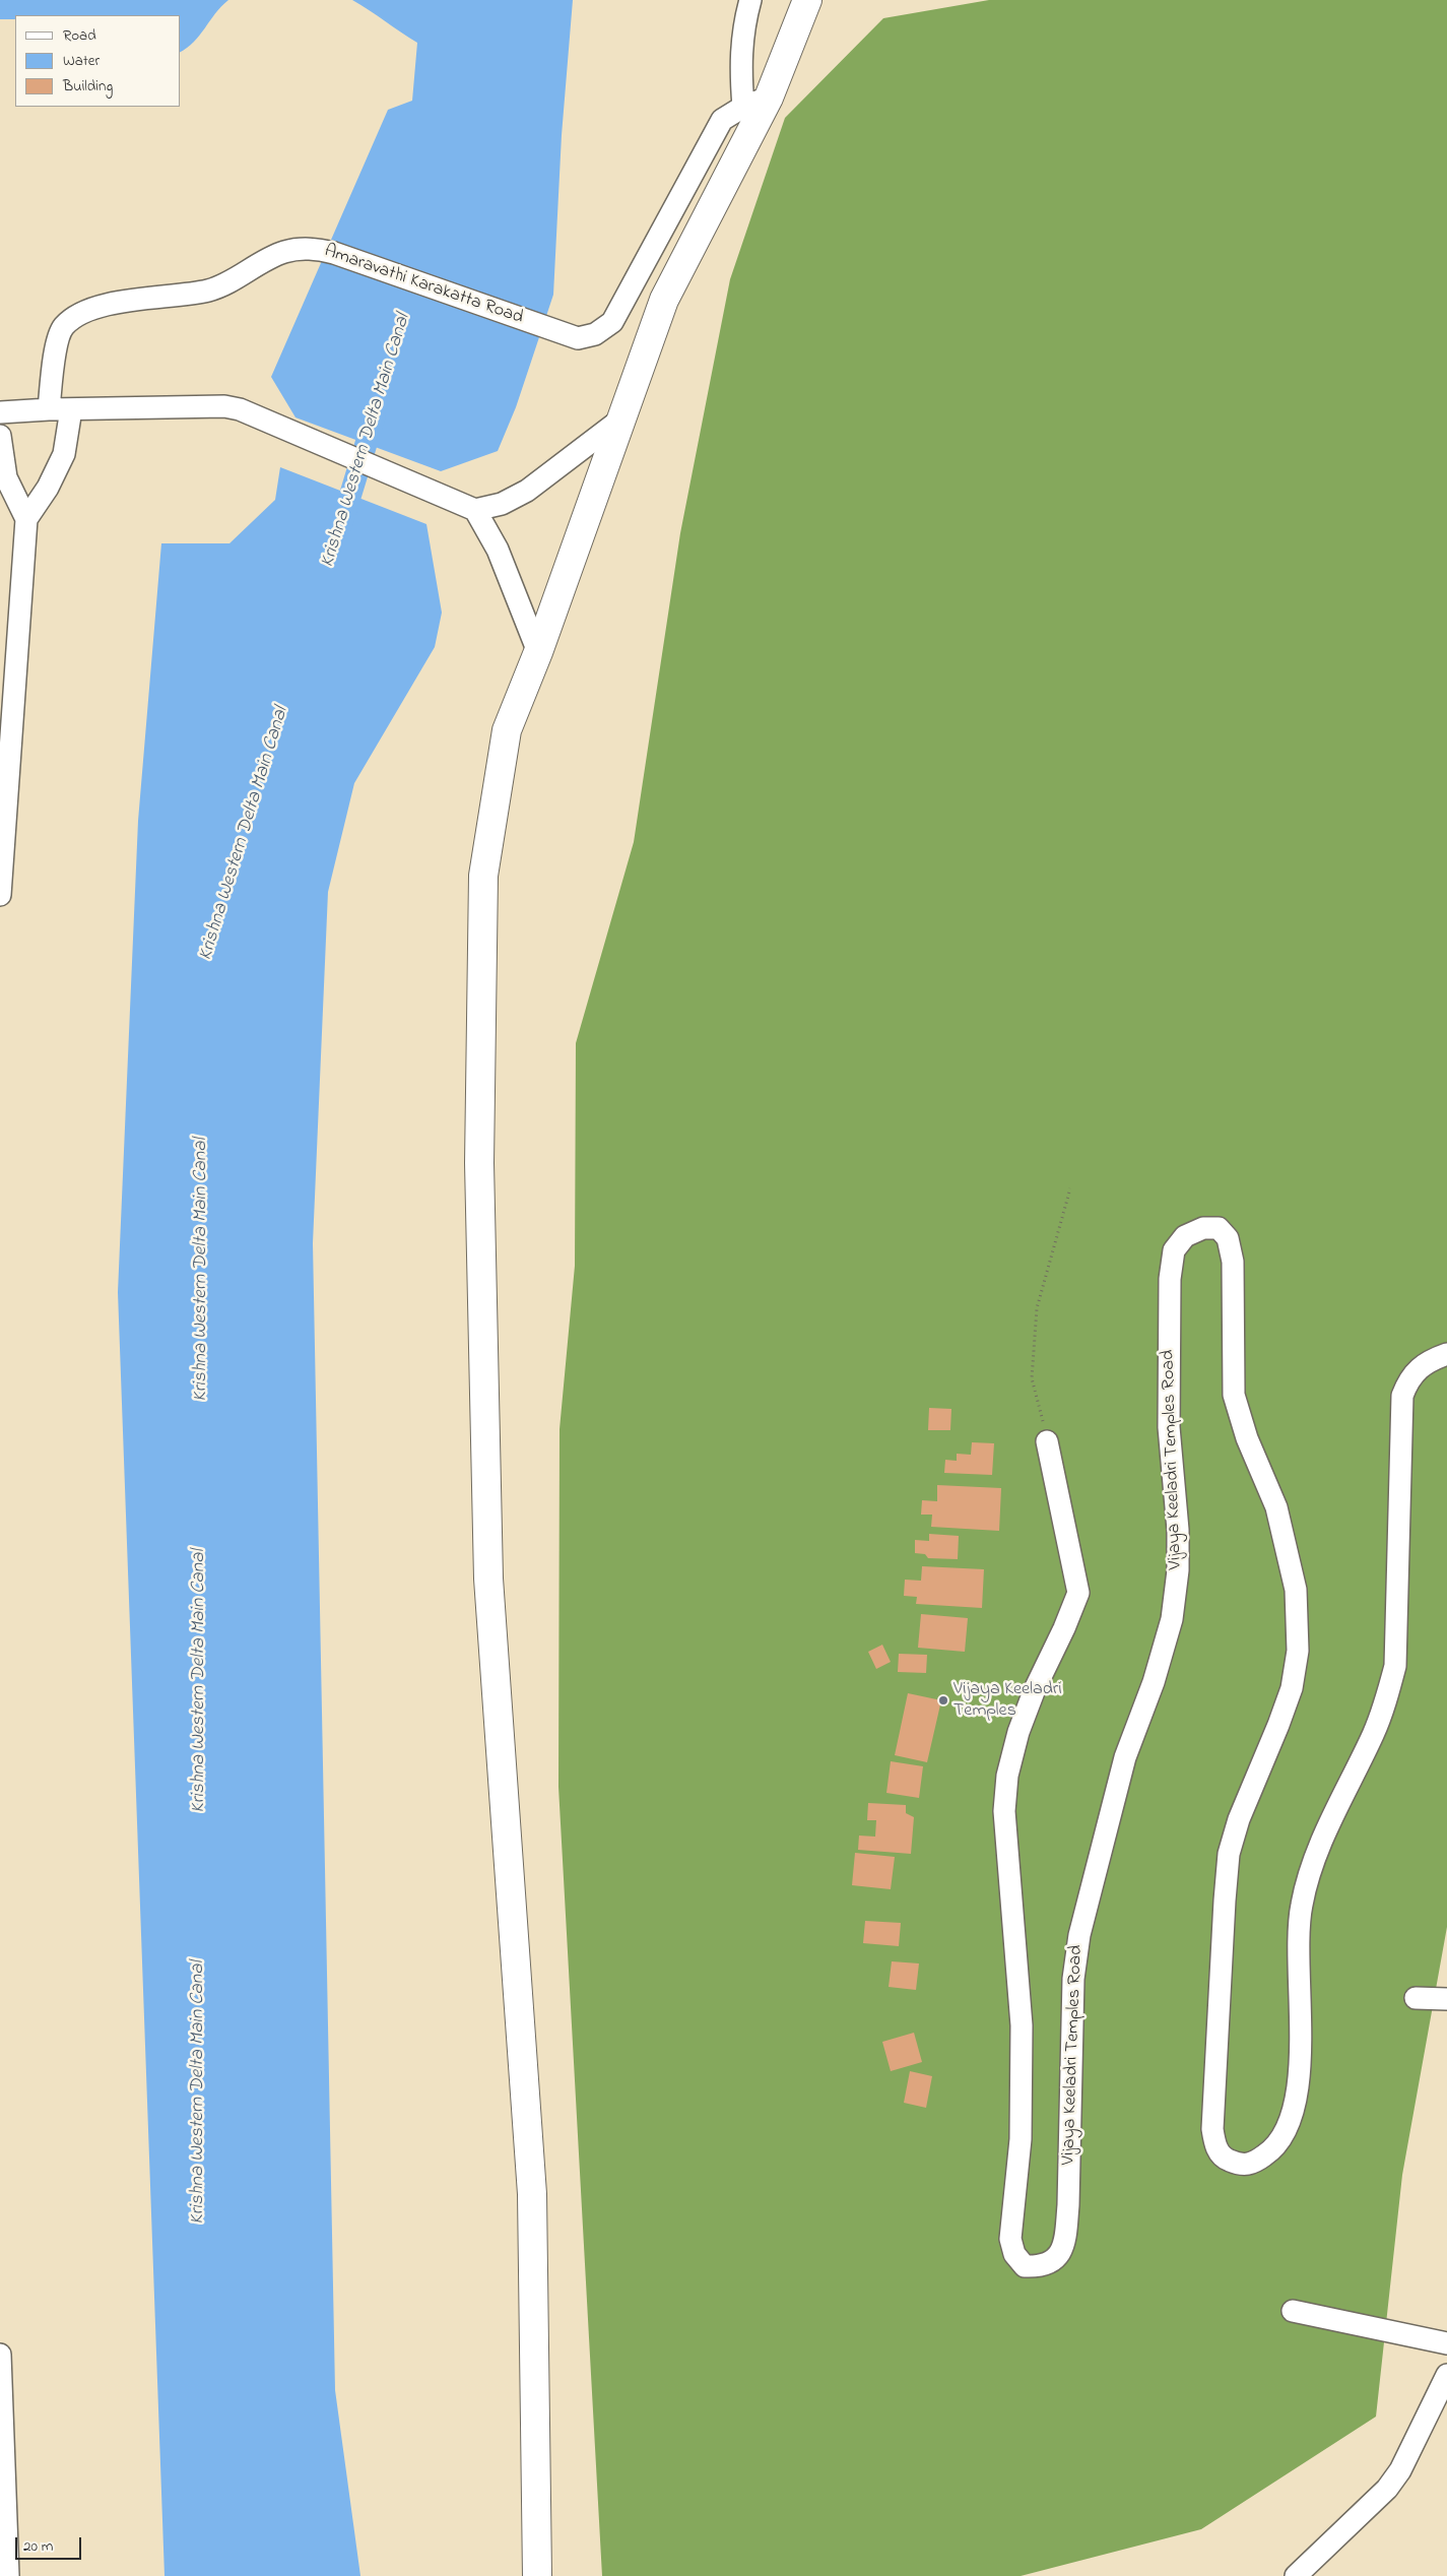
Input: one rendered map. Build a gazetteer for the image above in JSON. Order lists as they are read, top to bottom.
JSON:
{
  "streets": {
    "street": ["Amaravathi Karakatta Road", "Vijaya Keeladri Temples Road"]
  },
  "water": ["Krishna Western Delta Main Canal"],
  "places": ["Vijaya Keeladri Temples"],
  "legend": ["Road", "Water", "Building"],
  "scale_bar": "20 m"
}
